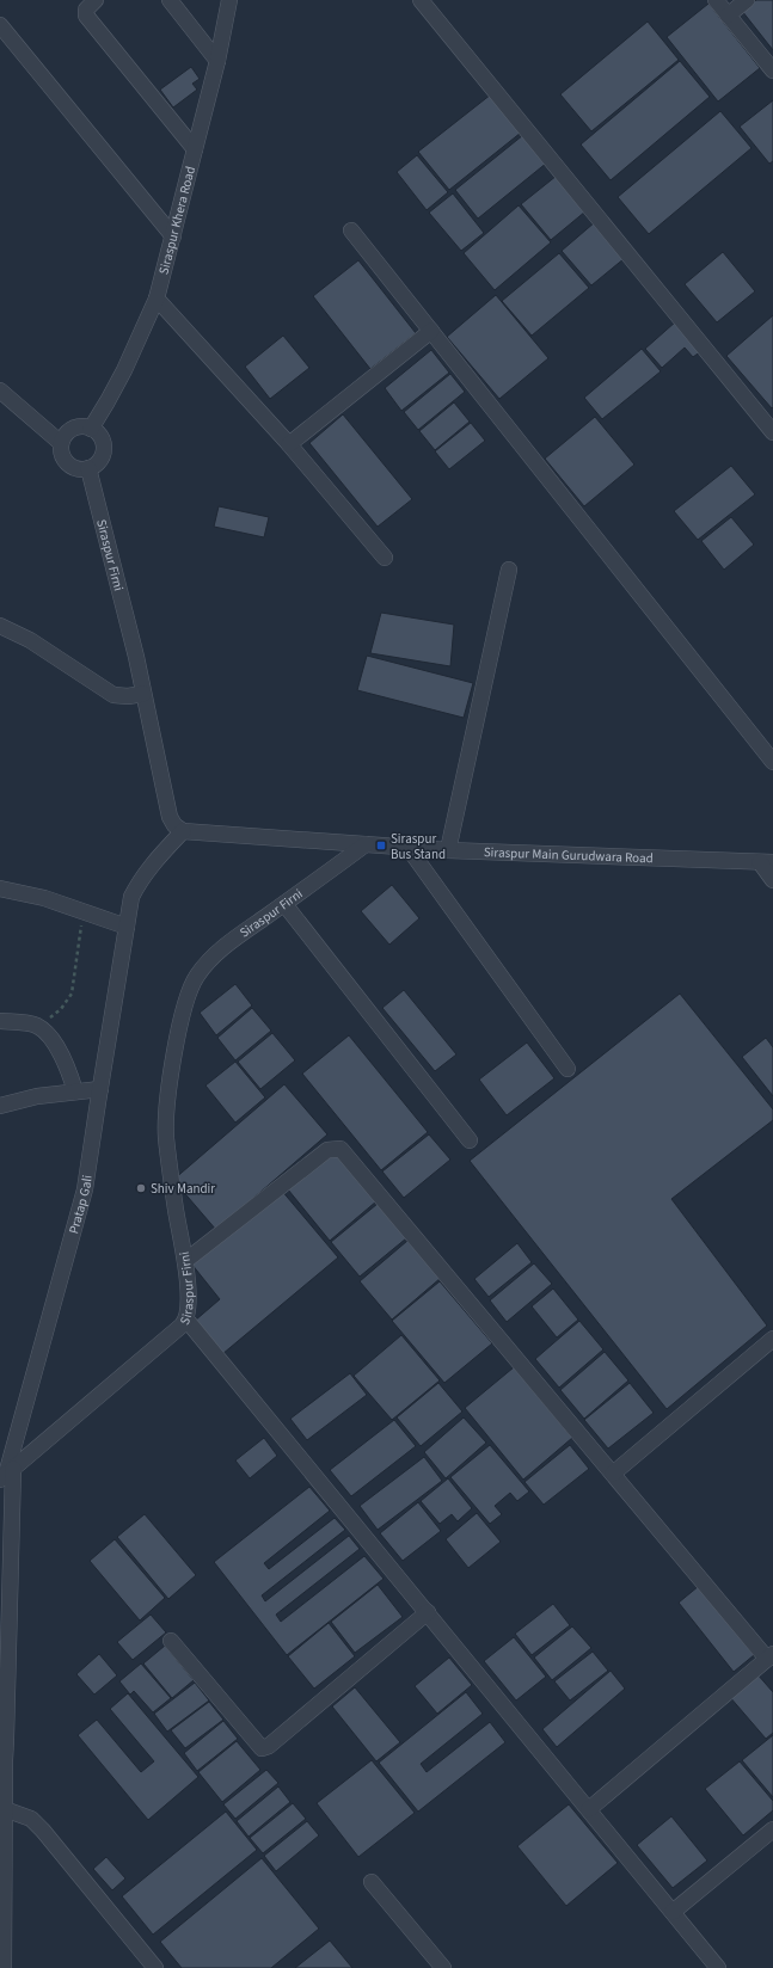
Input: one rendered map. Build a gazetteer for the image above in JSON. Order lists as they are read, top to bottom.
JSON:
{
  "streets": {
    "street": [
      "Siraspur Khera Road",
      "Siraspur Firni",
      "Siraspur Main Gurudwara Road",
      "Pratap Gali"
    ]
  },
  "crossings": [
    ["Siraspur Khera Road", "Siraspur Firni"],
    ["Siraspur Firni", "Siraspur Main Gurudwara Road"],
    ["Siraspur Firni", "Pratap Gali"]
  ],
  "places": {
    "transit": ["Siraspur Bus Stand"],
    "other": ["Shiv Mandir"]
  }
}
